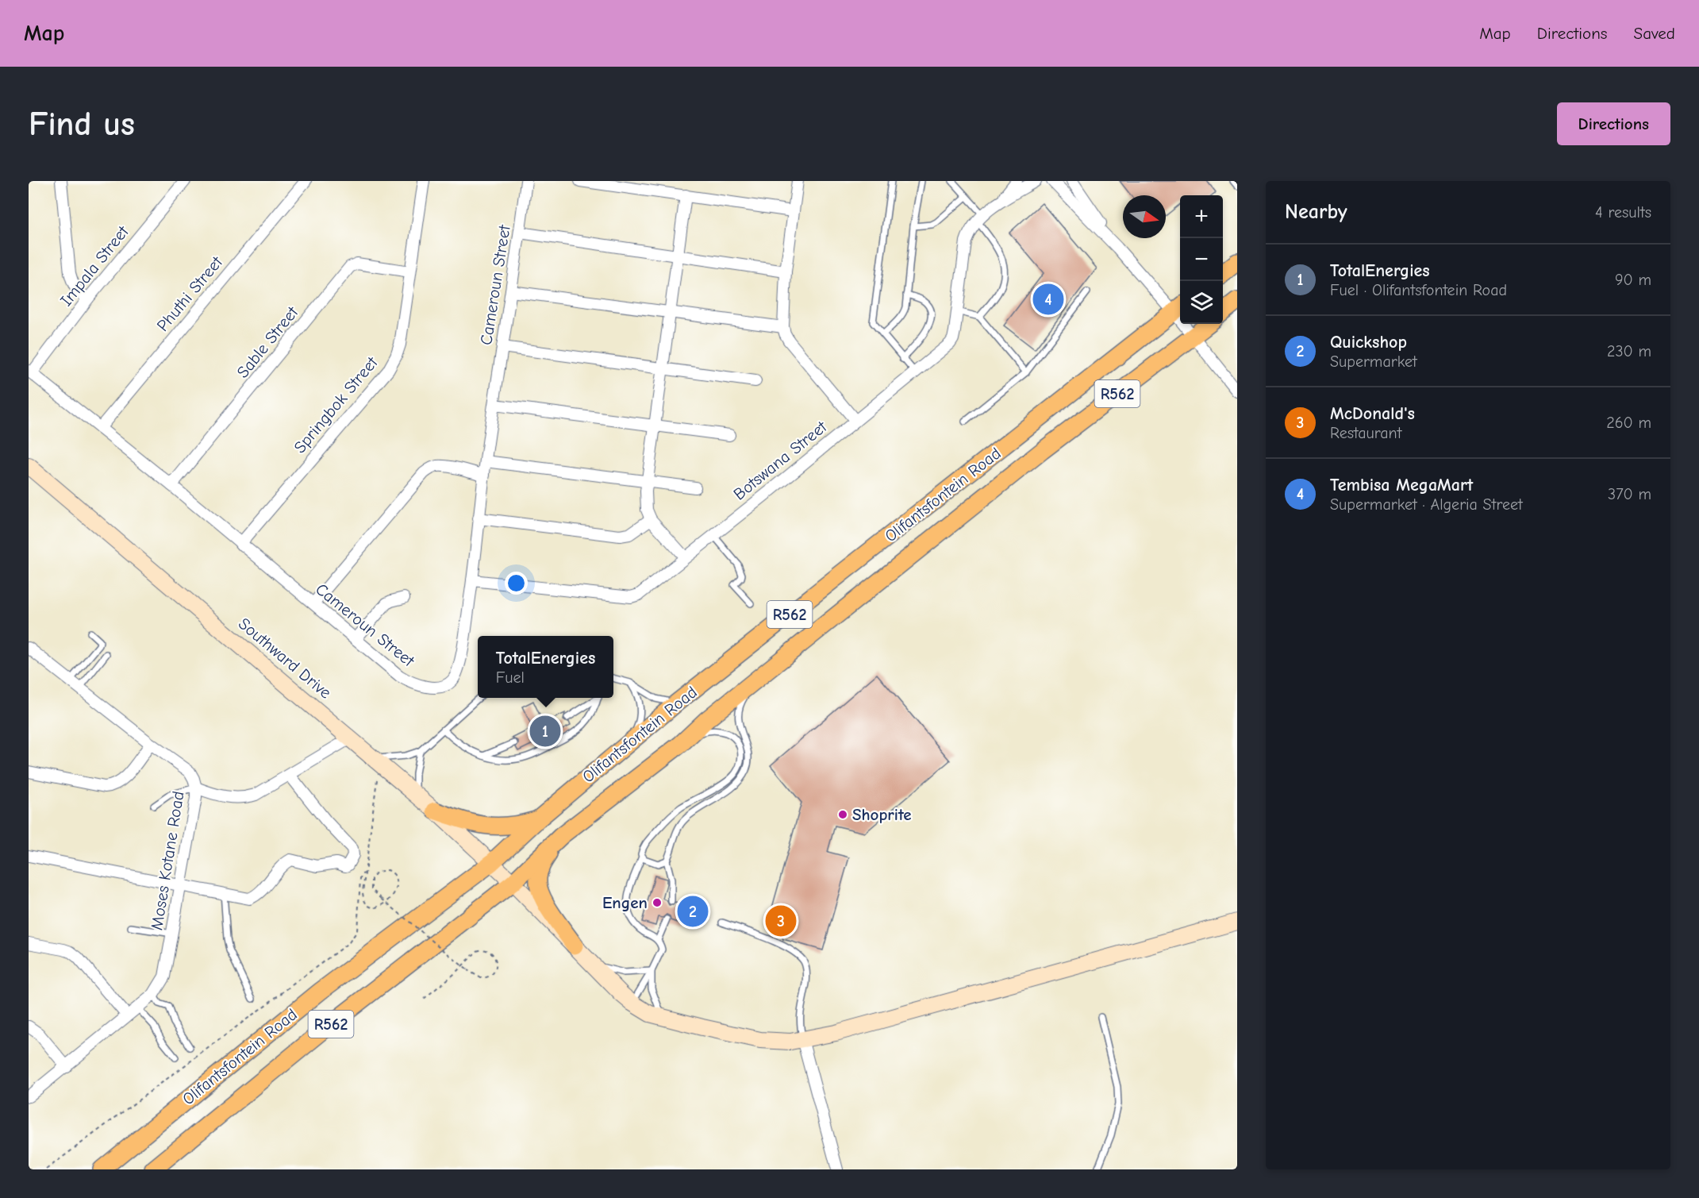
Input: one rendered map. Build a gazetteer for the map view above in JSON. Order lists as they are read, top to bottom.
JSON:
{
  "streets": {
    "main road": ["R562", "Olifantsfontein Road"],
    "street": [
      "Impala Street",
      "Cameroun Street",
      "Phuthi Street",
      "Sable Street",
      "Springbok Street",
      "Botswana Street",
      "Southward Drive",
      "Moses Kotane Road"
    ]
  },
  "crossings": [
    ["Impala Street", "Cameroun Street"],
    ["Cameroun Street", "Phuthi Street"],
    ["Cameroun Street", "Sable Street"],
    ["Cameroun Street", "Springbok Street"],
    ["Cameroun Street", "Botswana Street"],
    ["Sable Street", "Springbok Street"],
    ["Olifantsfontein Road", "Southward Drive"]
  ],
  "places": ["Shoprite", "Engen"],
  "north": "right",
  "page": {
    "header": "Map",
    "nav": ["Map", "Directions", "Saved"],
    "buttons": "Directions",
    "title": "Find us",
    "heading": ["Nearby", "4 results"],
    "map_buttons": ["+", "−"],
    "list": [
      {
        "mark": "1",
        "name": "TotalEnergies",
        "note": "Fuel · Olifantsfontein Road",
        "value": "90 m"
      },
      {
        "mark": "2",
        "name": "Quickshop",
        "note": "Supermarket",
        "value": "230 m"
      },
      {
        "mark": "3",
        "name": "McDonald's",
        "note": "Restaurant",
        "value": "260 m"
      },
      {
        "mark": "4",
        "name": "Tembisa MegaMart",
        "note": "Supermarket · Algeria Street",
        "value": "370 m"
      }
    ],
    "pins": [
      "4",
      "1",
      "2",
      "3"
    ],
    "popup": ["TotalEnergies", "Fuel"]
  }
}
